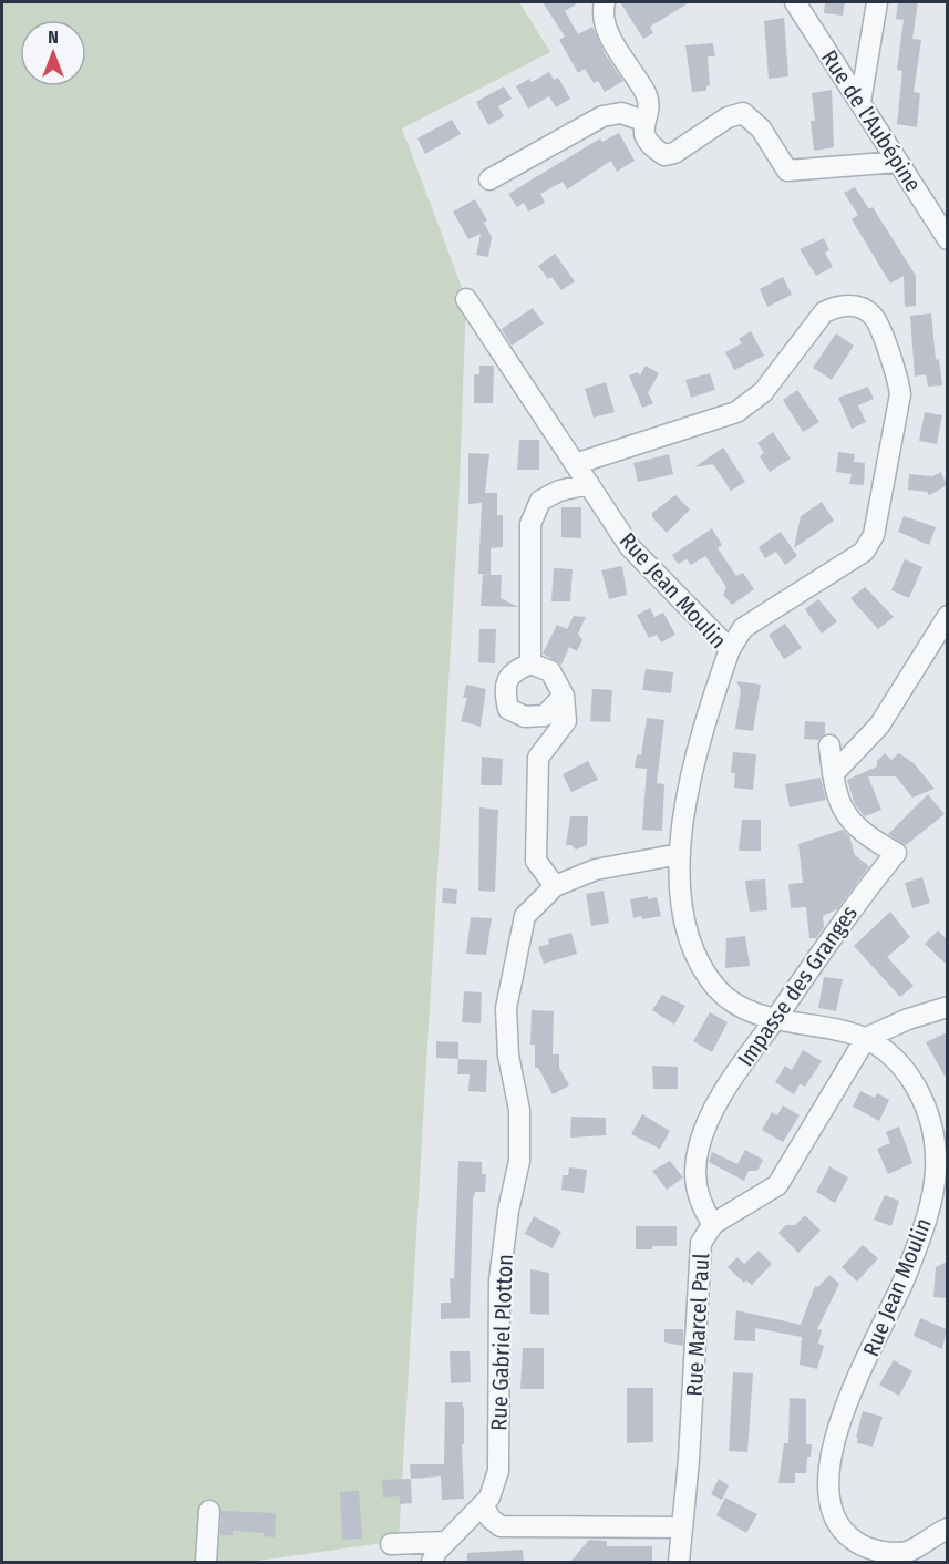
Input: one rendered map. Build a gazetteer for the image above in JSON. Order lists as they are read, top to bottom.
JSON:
{
  "streets": {
    "street": [
      "Rue de l'Aubépine",
      "Rue Jean Moulin",
      "Impasse des Granges",
      "Rue Marcel Paul",
      "Rue Gabriel Plotton"
    ]
  },
  "crossings": [
    ["Rue Jean Moulin", "Impasse des Granges"],
    ["Rue Jean Moulin", "Rue Marcel Paul"],
    ["Rue Jean Moulin", "Rue Gabriel Plotton"],
    ["Impasse des Granges", "Rue Marcel Paul"]
  ],
  "north": "top"
}
